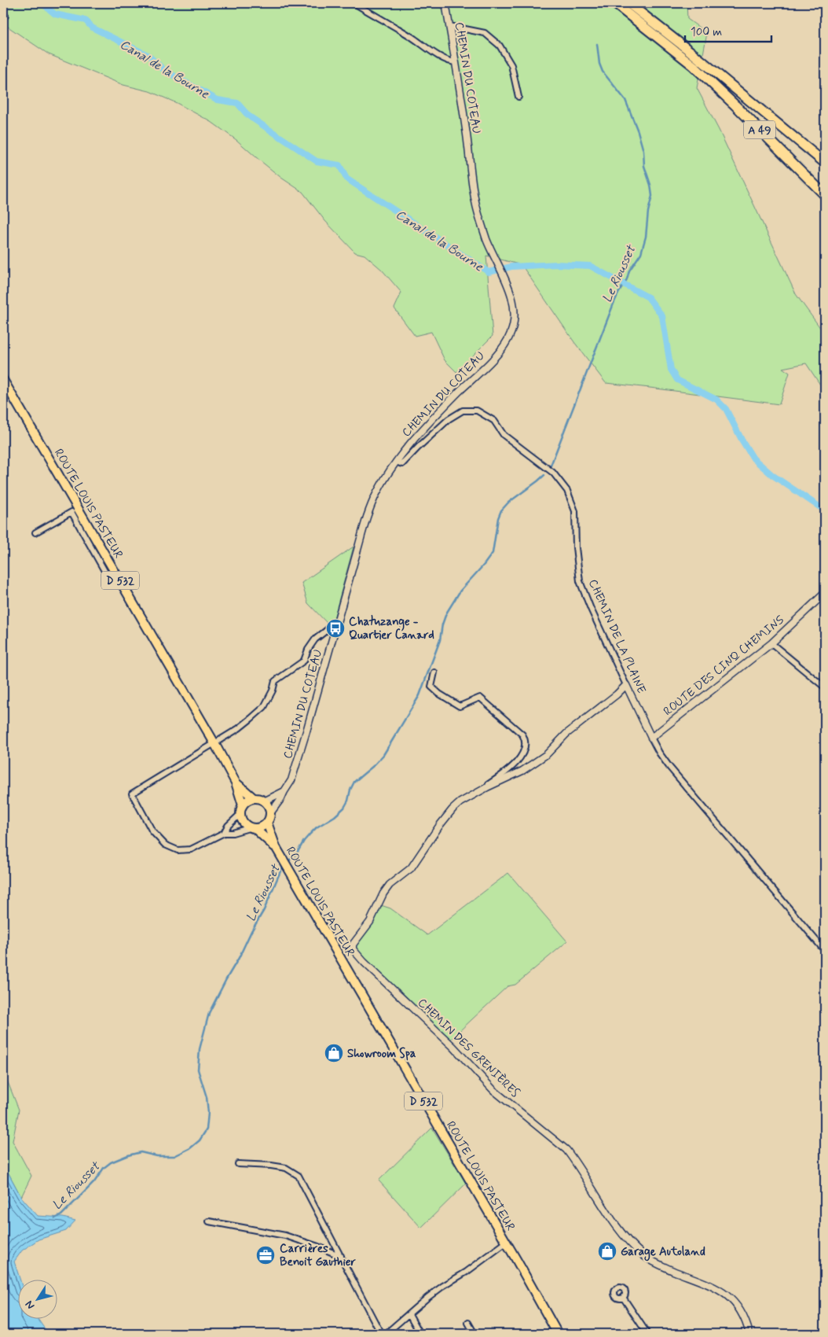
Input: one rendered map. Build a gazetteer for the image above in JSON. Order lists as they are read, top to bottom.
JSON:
{
  "streets": {
    "highway": ["A 49"],
    "main road": ["ROUTE LOUIS PASTEUR", "D 532"],
    "street": [
      "CHEMIN DU COTEAU",
      "CHEMIN DE LA PLAINE",
      "ROUTE DES CINQ CHEMINS",
      "CHEMIN DES GRENIÈRES"
    ]
  },
  "crossings": [
    ["CHEMIN DU COTEAU", "ROUTE LOUIS PASTEUR"],
    ["CHEMIN DU COTEAU", "CHEMIN DE LA PLAINE"],
    ["CHEMIN DE LA PLAINE", "ROUTE DES CINQ CHEMINS"]
  ],
  "water": ["Canal de la Bourne", "Le Riousset"],
  "places": {
    "bus stop": ["Chatuzange - Quartier Canard"],
    "shop": ["Showroom Spa", "Garage Autoland"],
    "office": ["Carrières Benoit Gauthier"]
  },
  "scale_bar": "100 m",
  "north": "bottom left"
}
